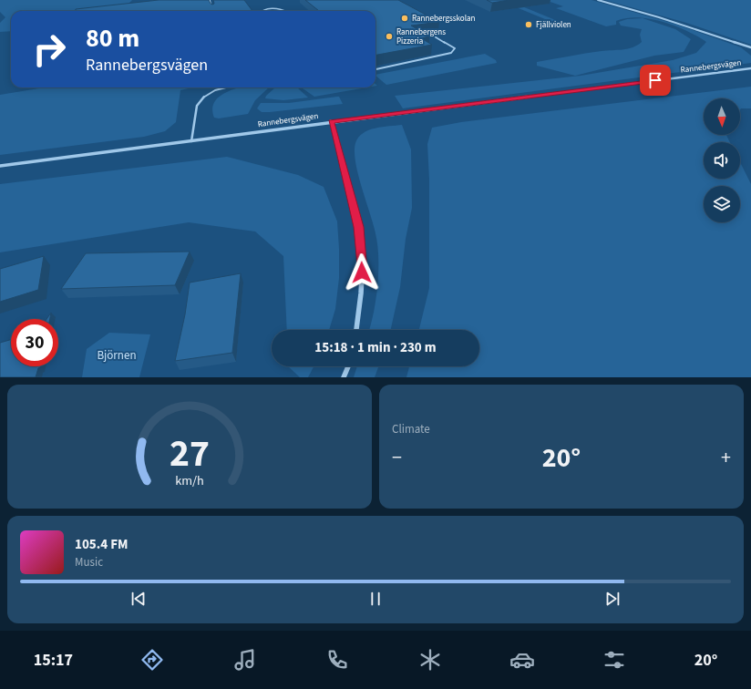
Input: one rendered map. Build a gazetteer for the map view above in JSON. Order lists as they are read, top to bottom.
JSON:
{
  "streets": {
    "street": ["Rannebergsvägen"]
  },
  "parks": ["Björnen"],
  "places": ["Rannebergsskolan", "Fjällviolen", "Rannebergens Pizzeria"],
  "north": "bottom",
  "page": {
    "turn": ["80 m", "Rannebergsvägen"],
    "limit": "30",
    "trip": "15:18 · 1 min · 230 m",
    "tile": "Climate",
    "heat": ["−", "20°", "+"],
    "song": ["105.4 FM", "Music"],
    "tabs": ["15:17", "20°"],
    "gauge": ["27", "km/h"]
  }
}
